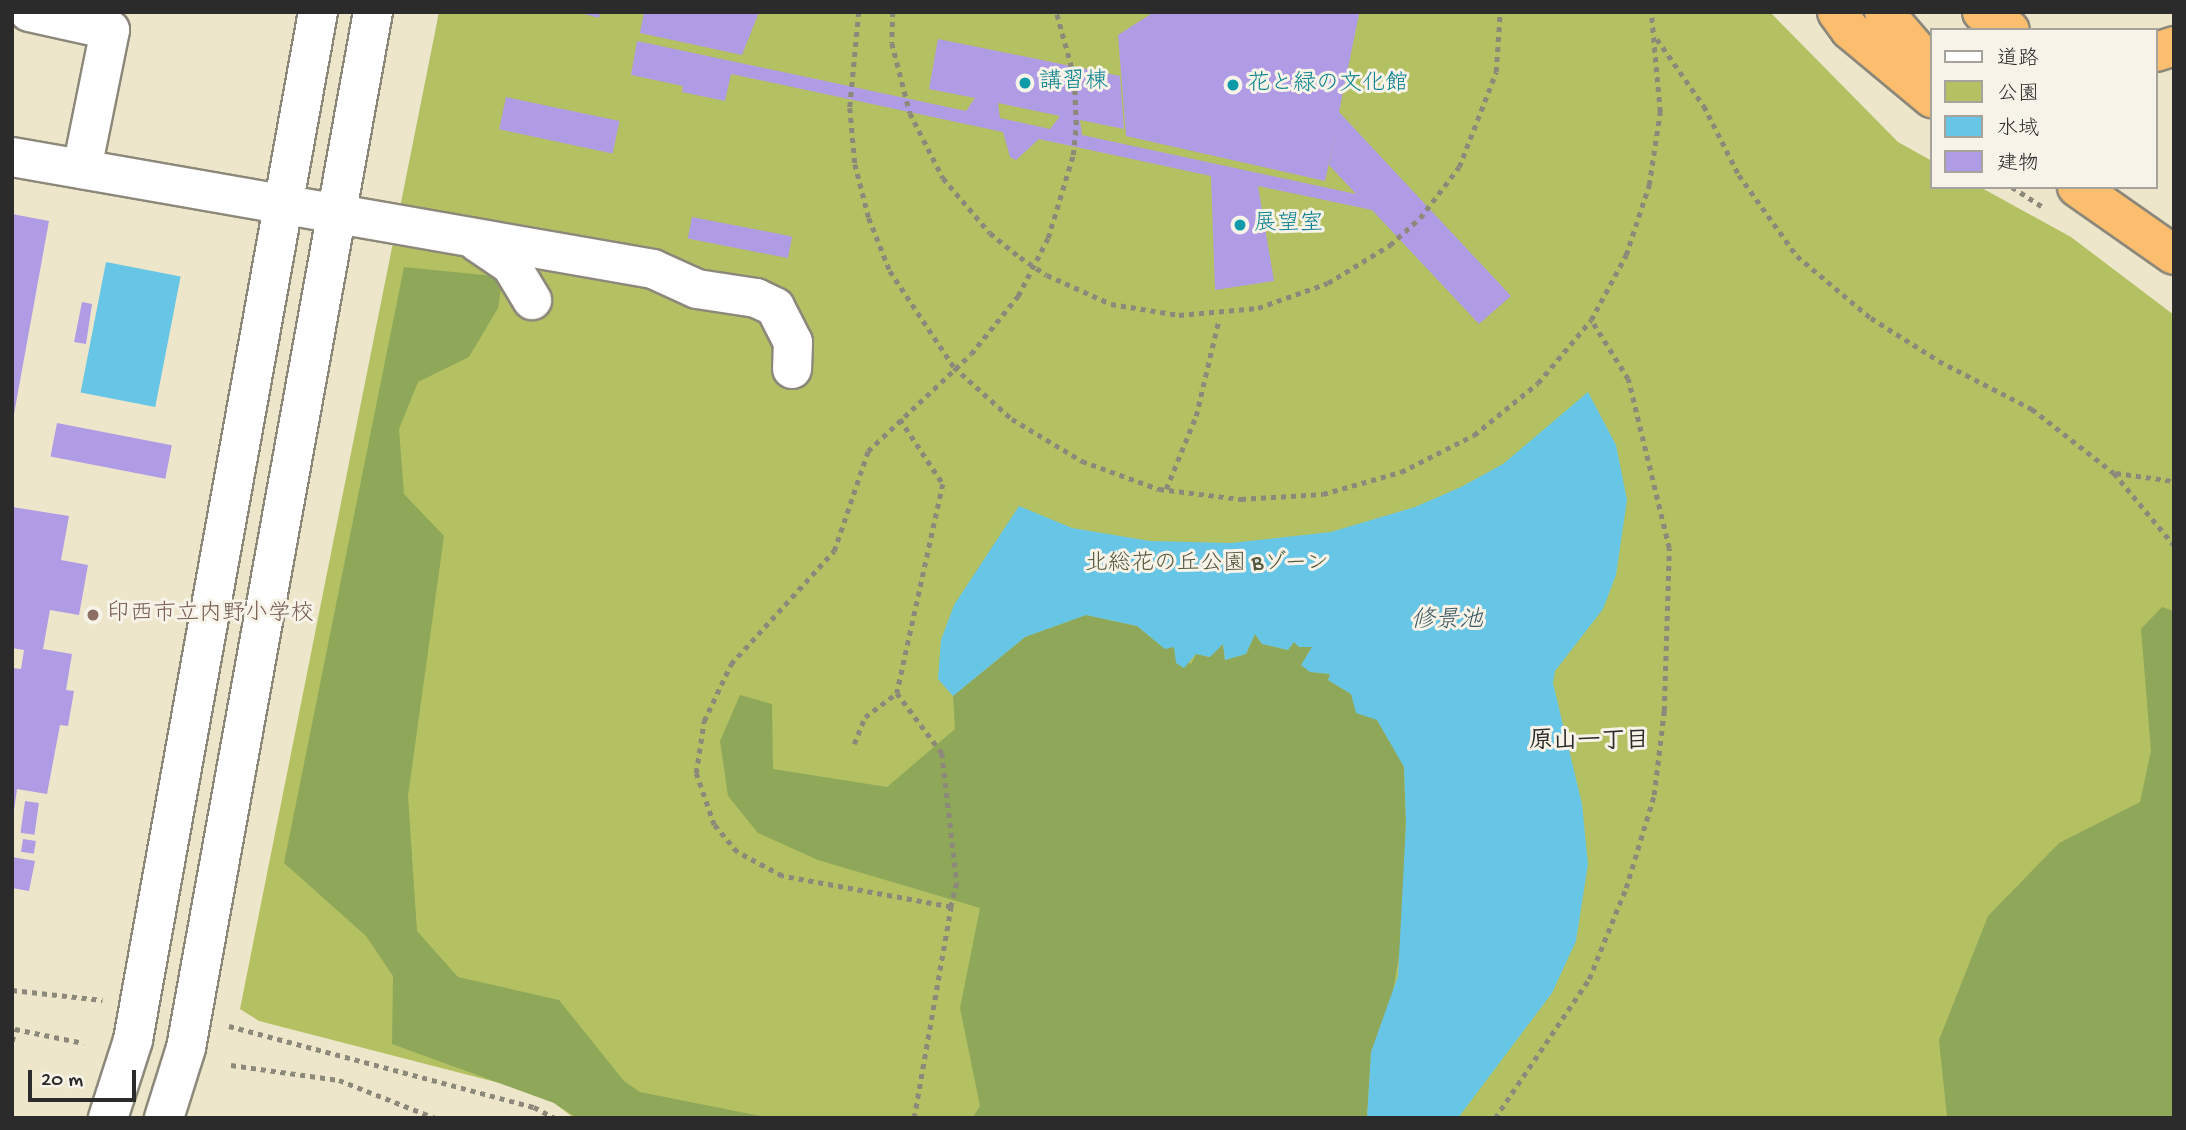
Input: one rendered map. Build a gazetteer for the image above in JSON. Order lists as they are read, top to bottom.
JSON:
{
  "districts": ["原山一丁目"],
  "water": ["修景池"],
  "parks": ["北総花の丘公園 Bゾーン"],
  "places": [
    "講習棟",
    "花と緑の文化館",
    "展望室",
    "印西市立内野小学校"
  ],
  "legend": [
    "道路",
    "公園",
    "水域",
    "建物"
  ],
  "scale_bar": "20 m"
}
